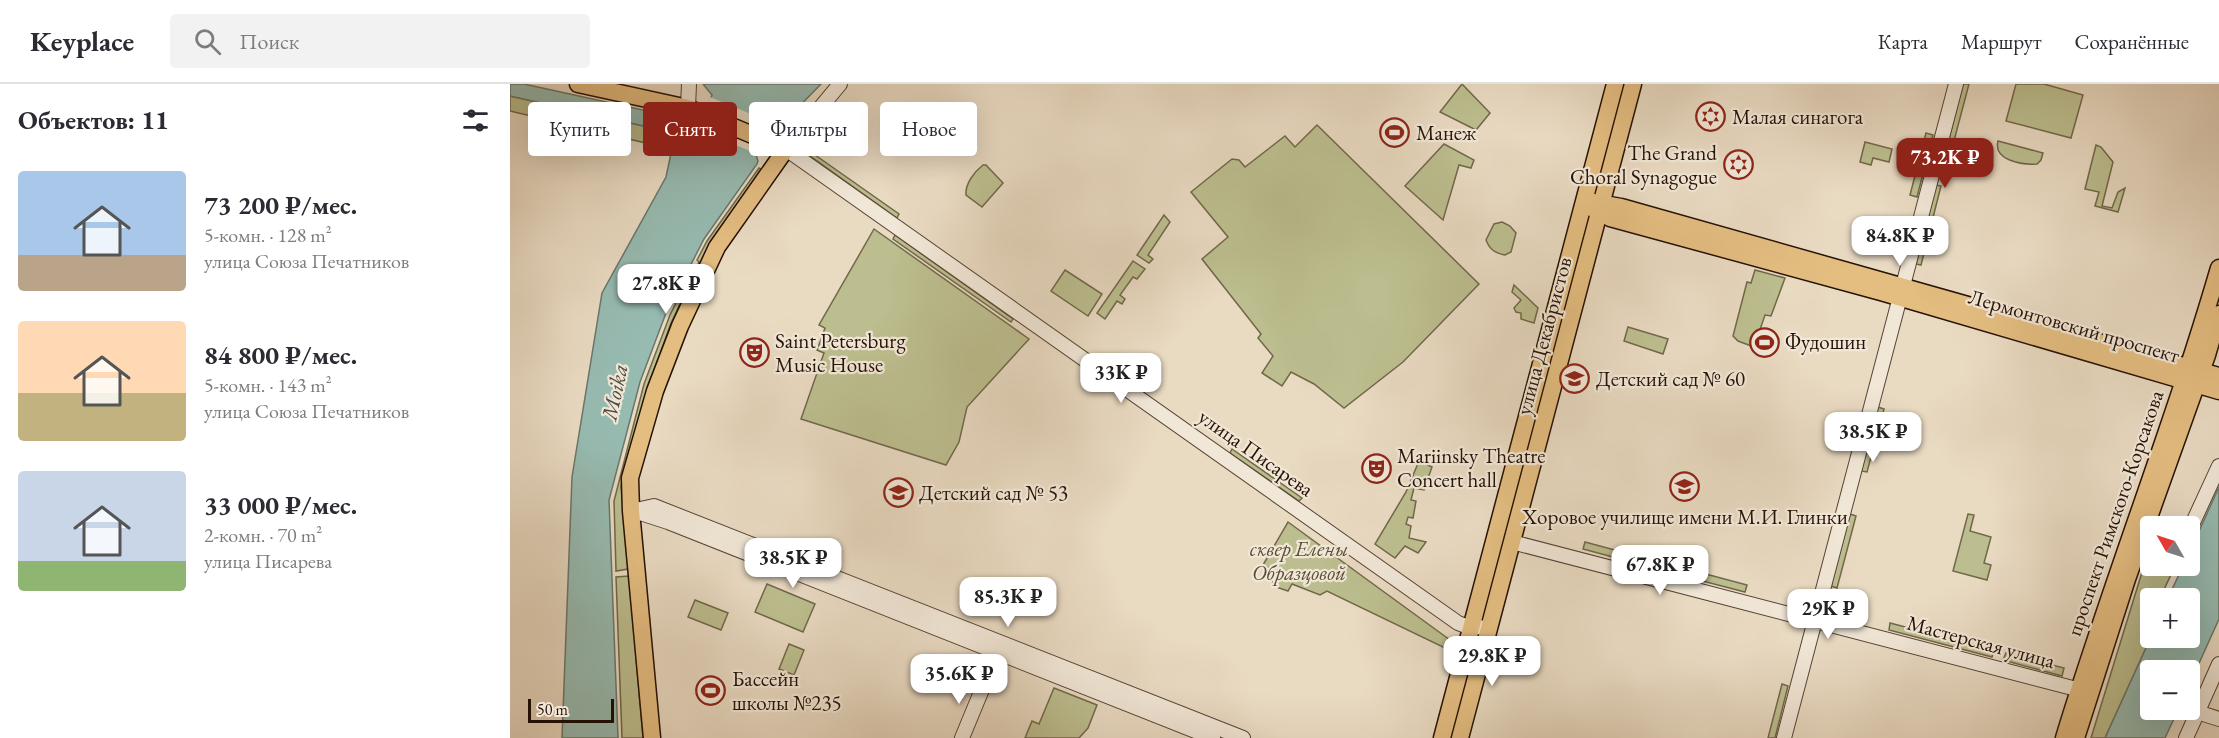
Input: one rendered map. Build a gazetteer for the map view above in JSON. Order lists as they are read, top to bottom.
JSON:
{
  "streets": {
    "main road": [
      "Лермонтовский проспект",
      "улица Декабристов",
      "улица Писарева",
      "проспект Римского-Корсакова"
    ],
    "street": ["Мастерская улица"]
  },
  "crossings": [
    ["Лермонтовский проспект", "улица Декабристов"],
    ["Лермонтовский проспект", "проспект Римского-Корсакова"],
    ["улица Декабристов", "улица Писарева"],
    ["улица Декабристов", "Мастерская улица"],
    ["проспект Римского-Корсакова", "Мастерская улица"]
  ],
  "water": ["Moika"],
  "parks": ["сквер Елены Образцовой"],
  "places": {
    "synagogue": ["Малая синагога", "The Grand Choral Synagogue"],
    "sports": ["Манеж", "Фудошин", "Бассейн школы №235"],
    "theatre": ["Saint Petersburg Music House", "Mariinsky Theatre Concert hall"],
    "school or university": ["Детский сад № 60", "Хоровое училище имени М.И. Глинки", "Детский сад № 53"]
  },
  "scale_bar": "50 m",
  "north": "top left",
  "page": {
    "header": "Keyplace",
    "search": "Поиск",
    "nav": ["Карта", "Маршрут", "Сохранённые"],
    "heading": "Объектов: 11",
    "chip": [
      "Купить",
      "Снять",
      "Фильтры",
      "Новое"
    ],
    "price": [
      "73.2K ₽",
      "84.8K ₽",
      "27.8K ₽",
      "33K ₽",
      "38.5K ₽",
      "38.5K ₽",
      "67.8K ₽",
      "85.3K ₽",
      "29K ₽",
      "29.8K ₽",
      "35.6K ₽"
    ],
    "list": [
      {
        "name": "73 200 ₽/мес.",
        "note": "5-комн. · 128 m² · улица Союза Печатников"
      },
      {
        "name": "84 800 ₽/мес.",
        "note": "5-комн. · 143 m² · улица Союза Печатников"
      },
      {
        "name": "33 000 ₽/мес.",
        "note": "2-комн. · 70 m² · улица Писарева"
      }
    ],
    "map_buttons": ["+", "−"],
    "scale": "50 m"
  }
}
